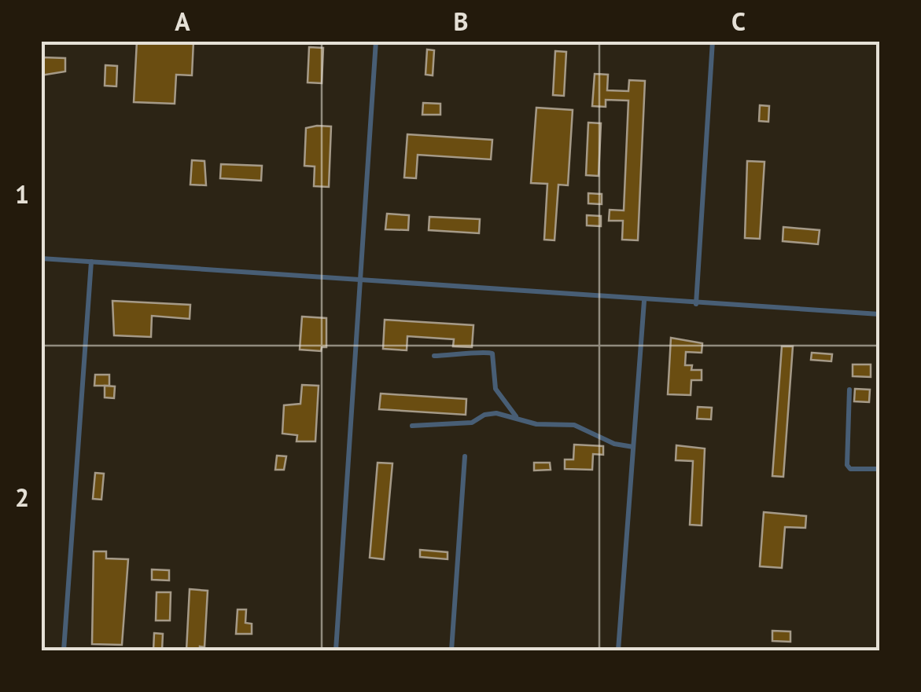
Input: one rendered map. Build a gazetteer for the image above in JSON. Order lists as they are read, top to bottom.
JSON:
{
  "grid": {
    "columns": ["A", "B", "C"],
    "rows": ["1", "2"]
  }
}
